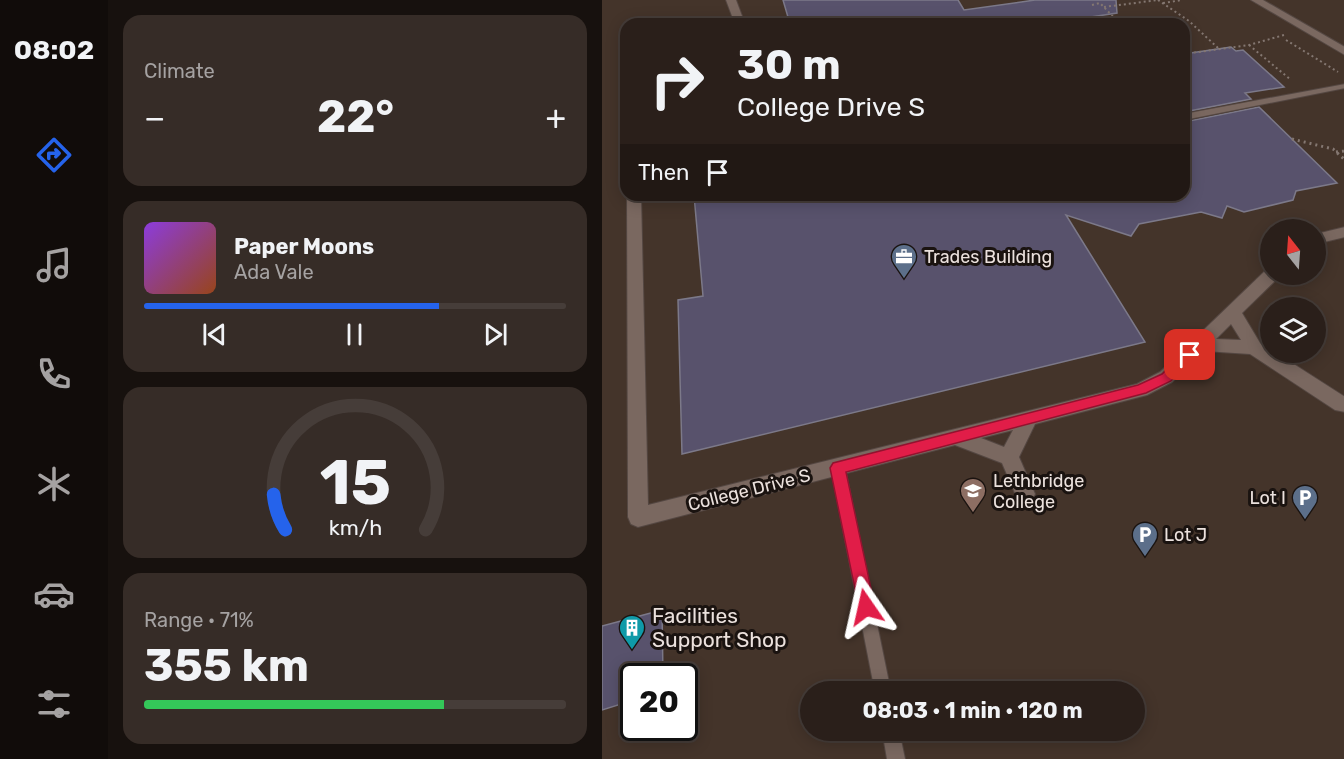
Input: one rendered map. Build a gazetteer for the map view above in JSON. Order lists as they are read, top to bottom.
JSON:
{
  "streets": {
    "street": ["College Drive S"]
  },
  "places": {
    "office": ["Trades Building"],
    "school or university": ["Lethbridge College"],
    "parking": ["Lot I", "Lot J"],
    "building": ["Facilities Support Shop"]
  },
  "north": "top",
  "page": {
    "tabs": "08:02",
    "tile": [
      "Climate",
      ["Range · 71%", "355 km"]
    ],
    "turn": ["30 m", "College Drive S"],
    "heat": ["−", "22°", "+"],
    "then": "Then",
    "song": ["Paper Moons", "Ada Vale"],
    "limit": "20",
    "trip": "08:03 · 1 min · 120 m",
    "gauge": ["15", "km/h"]
  }
}
